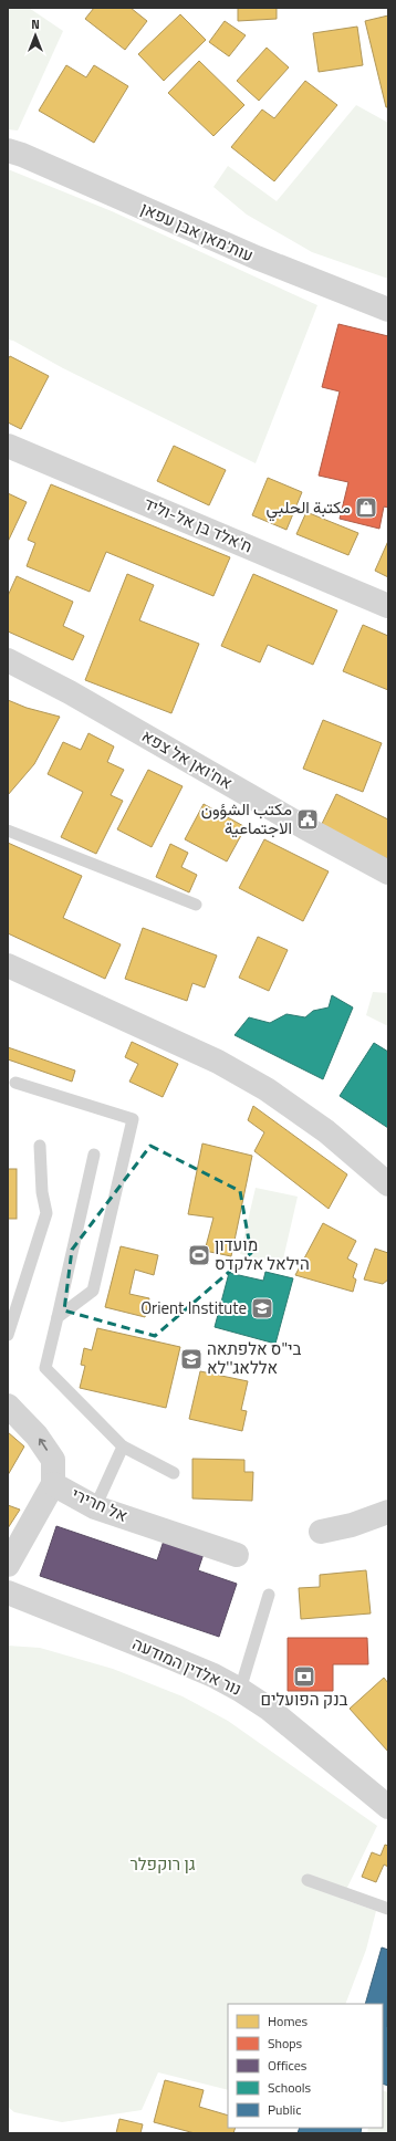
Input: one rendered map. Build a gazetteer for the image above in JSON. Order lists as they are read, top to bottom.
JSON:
{
  "streets": {
    "street": [
      "עות'מאן אבן עפאן",
      "ח'אלד בן אל-וליד",
      "אח'ואן אל צפא",
      "אל חרירי",
      "נור אלדין המודעה"
    ]
  },
  "parks": ["גן רוקפלר"],
  "places": {
    "shop": ["مكتبة الحلبي"],
    "public building": ["مكتب الشؤون الاجتماعية"],
    "sports": ["מועדון הילאל אלקדס"],
    "school or university": ["Orient Institute", "בי\"ס אלפתאה אללאג''לא"],
    "bank": ["בנק הפועלים"]
  },
  "legend": [
    "Homes",
    "Shops",
    "Offices",
    "Schools",
    "Public"
  ],
  "north": "top"
}
